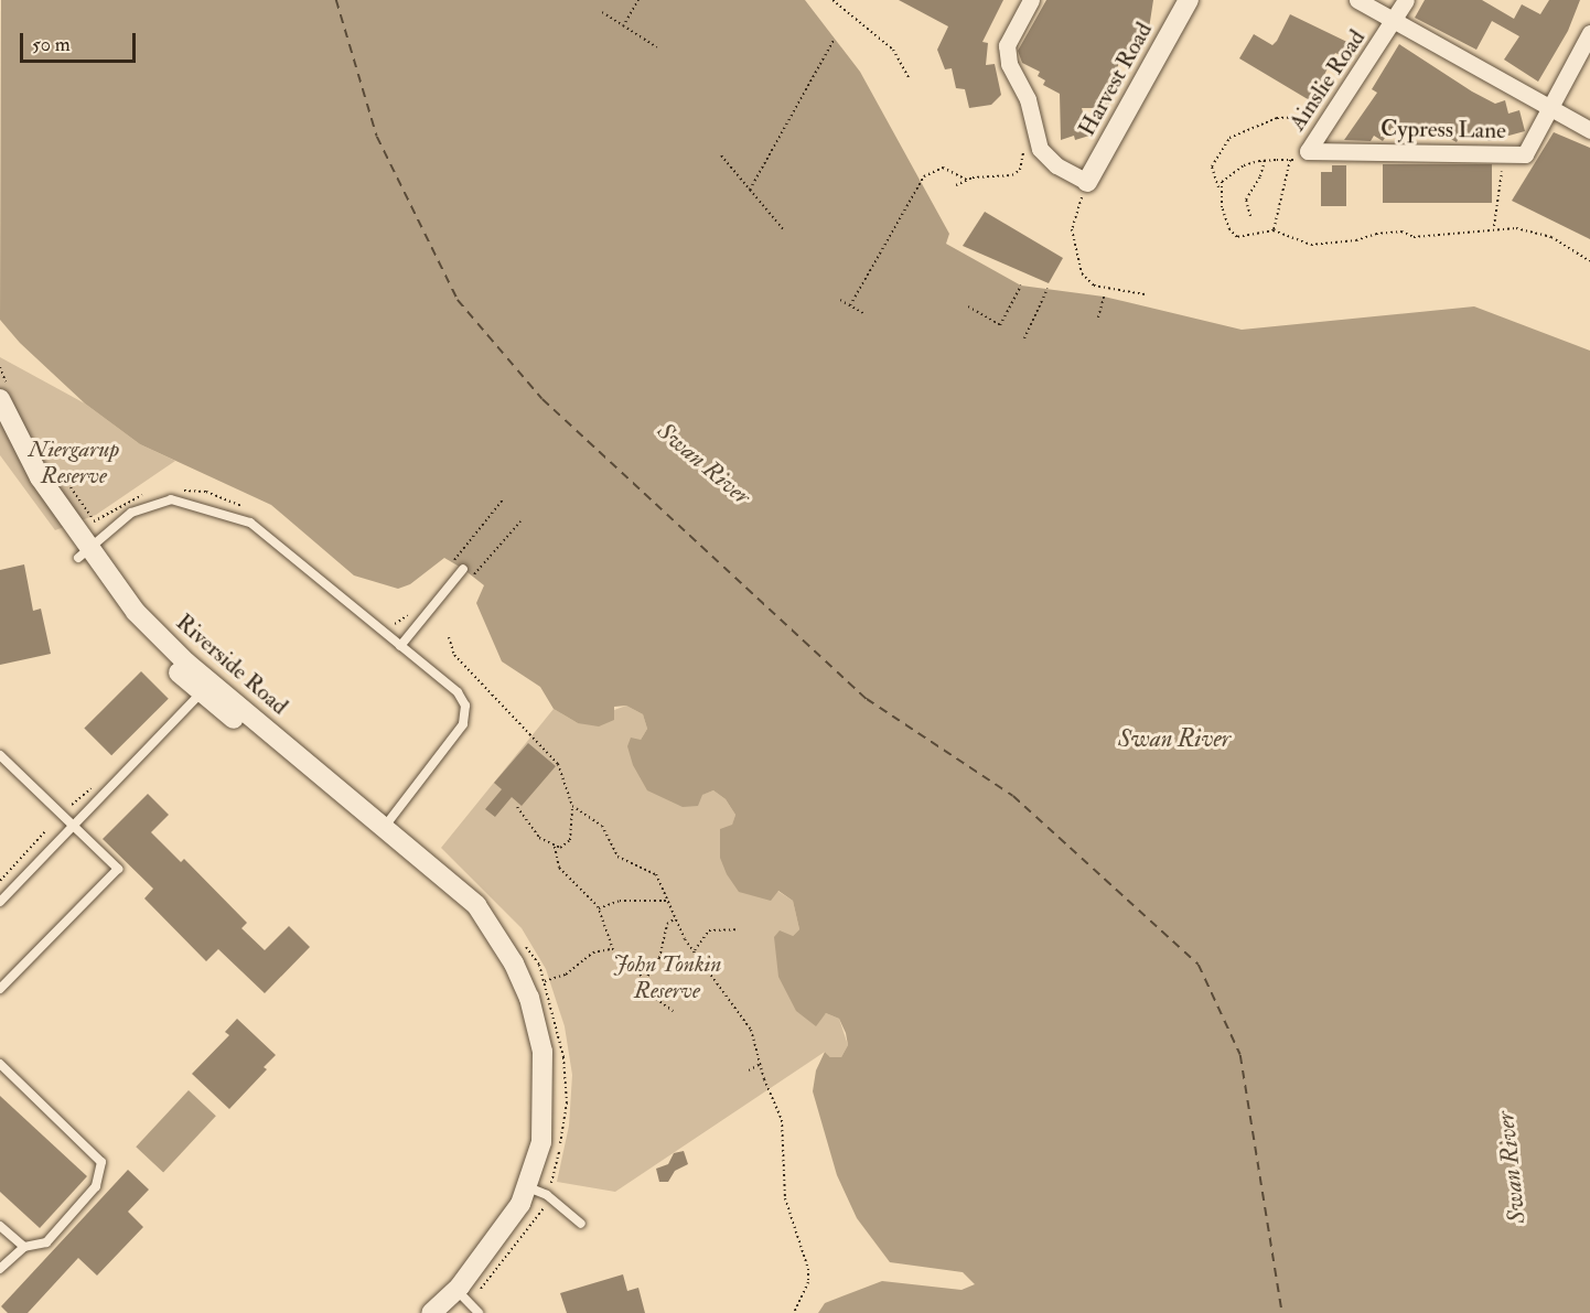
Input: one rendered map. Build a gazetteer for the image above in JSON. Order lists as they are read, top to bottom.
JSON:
{
  "streets": {
    "street": [
      "Harvest Road",
      "Ainslie Road",
      "Cypress Lane",
      "Riverside Road"
    ]
  },
  "crossings": [
    ["Ainslie Road", "Cypress Lane"]
  ],
  "water": ["Swan River"],
  "parks": ["Niergarup Reserve", "John Tonkin Reserve"],
  "scale_bar": "50 m"
}
